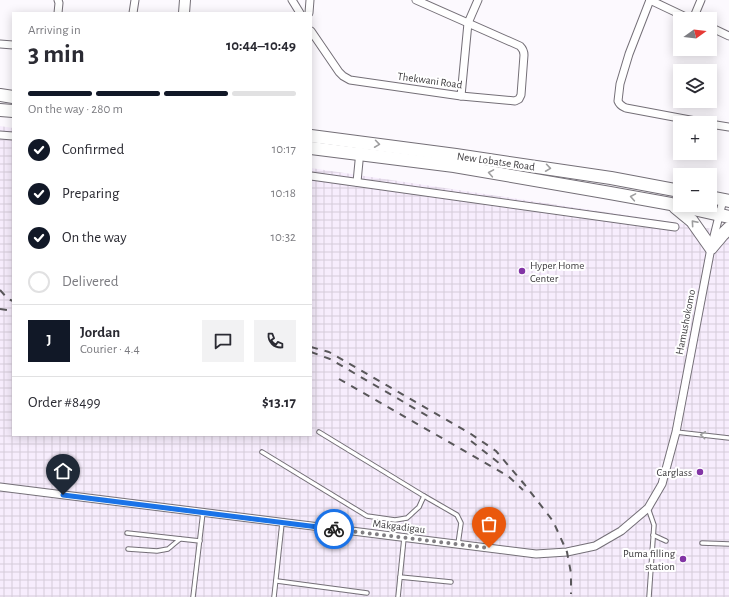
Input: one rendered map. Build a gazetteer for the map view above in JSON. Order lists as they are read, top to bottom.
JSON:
{
  "streets": {
    "main road": ["New Lobatse Road"],
    "street": ["Thekwani Road", "Hamushokomo", "Makgadigau"]
  },
  "crossings": [
    ["Hamushokomo", "Makgadigau"]
  ],
  "places": ["Hyper Home Center", "Carglass", "Puma filling station"],
  "north": "right",
  "page": {
    "map_buttons": ["+", "−"],
    "heading": ["3 min", "Arriving in", "10:44–10:49"],
    "panel": [
      "Jordan",
      "Courier · 4.4",
      "Order #8499",
      "$13.17"
    ],
    "bar": "On the way · 280 m",
    "list": [
      ["Confirmed", "10:17"],
      ["Preparing", "10:18"],
      ["On the way", "10:32"],
      "Delivered"
    ],
    "round": "J"
  }
}
